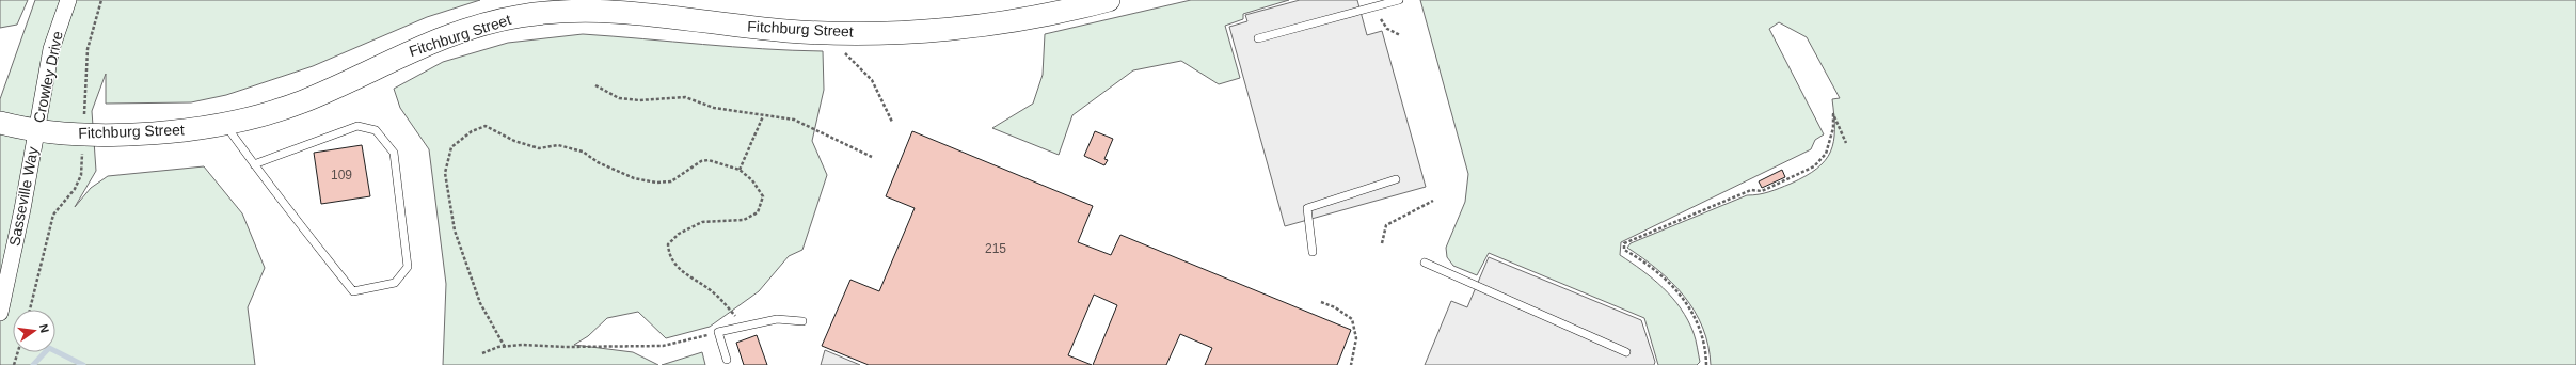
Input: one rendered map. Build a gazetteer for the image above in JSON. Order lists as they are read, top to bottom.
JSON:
{
  "streets": {
    "street": ["Fitchburg Street", "Crowley Drive", "Sasseville Way"]
  },
  "crossings": [
    ["Fitchburg Street", "Crowley Drive"],
    ["Fitchburg Street", "Sasseville Way"],
    ["Crowley Drive", "Sasseville Way"]
  ],
  "house_numbers": ["109", "215"],
  "north": "right"
}
